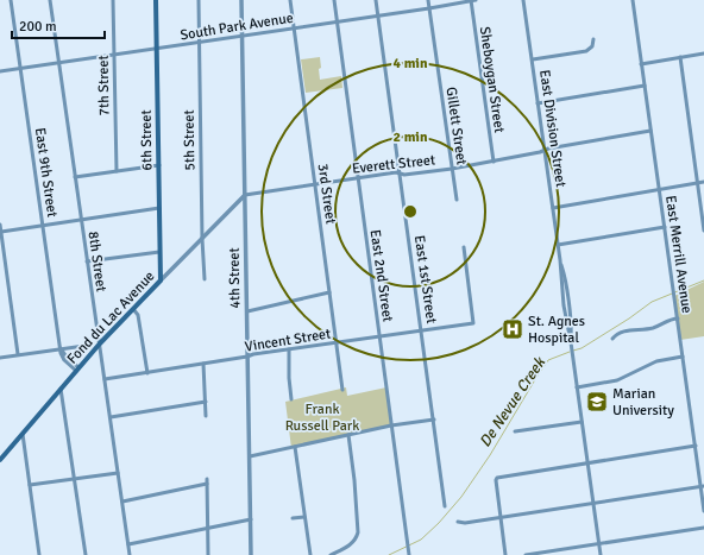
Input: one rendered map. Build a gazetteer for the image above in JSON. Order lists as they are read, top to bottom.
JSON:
{
  "streets": {
    "main road": ["6th Street", "Fond du Lac Avenue"],
    "street": [
      "South Park Avenue",
      "Sheboygan Street",
      "7th Street",
      "Gillett Street",
      "East Division Street",
      "5th Street",
      "Everett Street",
      "East 9th Street",
      "3rd Street",
      "East Merrill Avenue",
      "8th Street",
      "East 2nd Street",
      "4th Street",
      "East 1st Street",
      "Vincent Street"
    ]
  },
  "crossings": [
    ["South Park Avenue", "Sheboygan Street"],
    ["South Park Avenue", "7th Street"],
    ["South Park Avenue", "Gillett Street"],
    ["South Park Avenue", "6th Street"],
    ["South Park Avenue", "5th Street"],
    ["South Park Avenue", "East 9th Street"],
    ["South Park Avenue", "3rd Street"],
    ["South Park Avenue", "8th Street"],
    ["South Park Avenue", "East 2nd Street"],
    ["South Park Avenue", "4th Street"],
    ["South Park Avenue", "East 1st Street"],
    ["Sheboygan Street", "Everett Street"],
    ["Gillett Street", "Everett Street"],
    ["East Division Street", "Everett Street"],
    ["6th Street", "Fond du Lac Avenue"],
    ["5th Street", "Fond du Lac Avenue"],
    ["Everett Street", "3rd Street"],
    ["Everett Street", "East Merrill Avenue"],
    ["Everett Street", "East 2nd Street"],
    ["Everett Street", "4th Street"],
    ["Everett Street", "East 1st Street"],
    ["Everett Street", "Fond du Lac Avenue"],
    ["East 9th Street", "Fond du Lac Avenue"],
    ["3rd Street", "Vincent Street"],
    ["8th Street", "Fond du Lac Avenue"],
    ["8th Street", "Vincent Street"],
    ["East 2nd Street", "Vincent Street"],
    ["4th Street", "Fond du Lac Avenue"],
    ["4th Street", "Vincent Street"],
    ["East 1st Street", "Vincent Street"]
  ],
  "water": ["De Nevue Creek"],
  "parks": ["Frank Russell Park"],
  "places": {
    "hospital": ["St. Agnes Hospital"],
    "school or university": ["Marian University"]
  },
  "scale_bar": "200 m",
  "rings": ["4 min", "2 min"]
}
